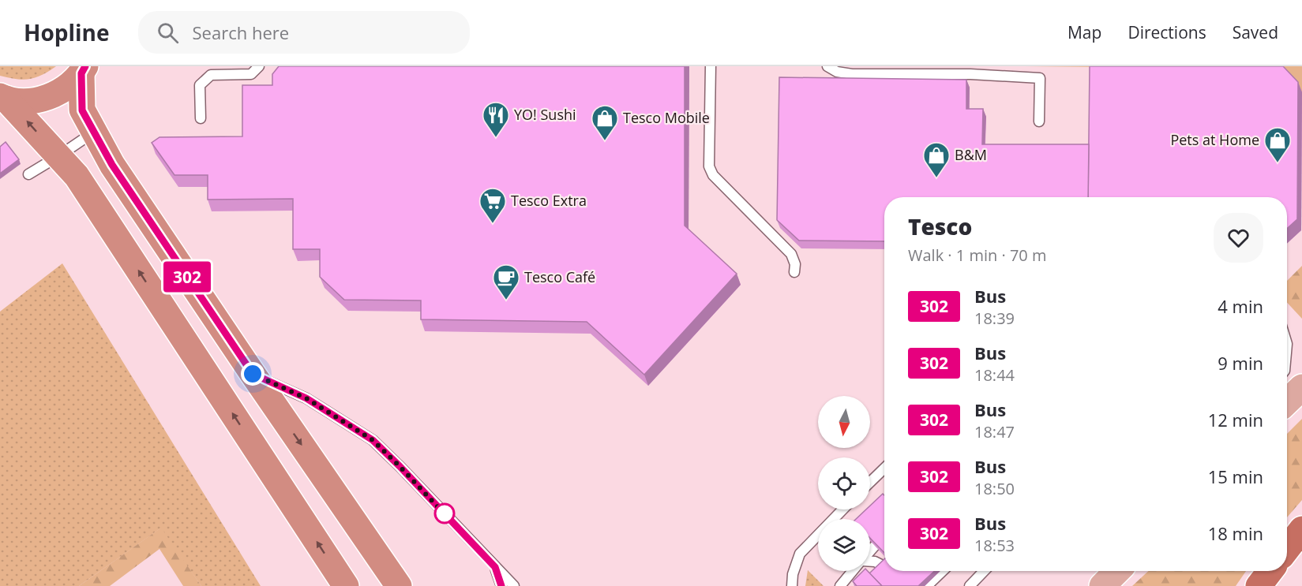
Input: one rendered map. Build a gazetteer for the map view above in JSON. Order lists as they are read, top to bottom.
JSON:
{
  "places": {
    "restaurant": ["YO! Sushi"],
    "shop": ["Tesco Mobile", "Pets at Home", "B&M"],
    "supermarket": ["Tesco Extra"],
    "cafe": ["Tesco Café"]
  },
  "lines": ["bus line 302"],
  "north": "bottom",
  "page": {
    "header": "Hopline",
    "search": "Search here",
    "nav": ["Map", "Directions", "Saved"],
    "on_map": "302",
    "heading": ["Tesco", "Walk · 1 min · 70 m"],
    "list": [
      {
        "mark": "302",
        "name": "Bus",
        "note": "18:39",
        "value": "4 min"
      },
      {
        "mark": "302",
        "name": "Bus",
        "note": "18:44",
        "value": "9 min"
      },
      {
        "mark": "302",
        "name": "Bus",
        "note": "18:47",
        "value": "12 min"
      },
      {
        "mark": "302",
        "name": "Bus",
        "note": "18:50",
        "value": "15 min"
      },
      {
        "mark": "302",
        "name": "Bus",
        "note": "18:53",
        "value": "18 min"
      }
    ]
  }
}
